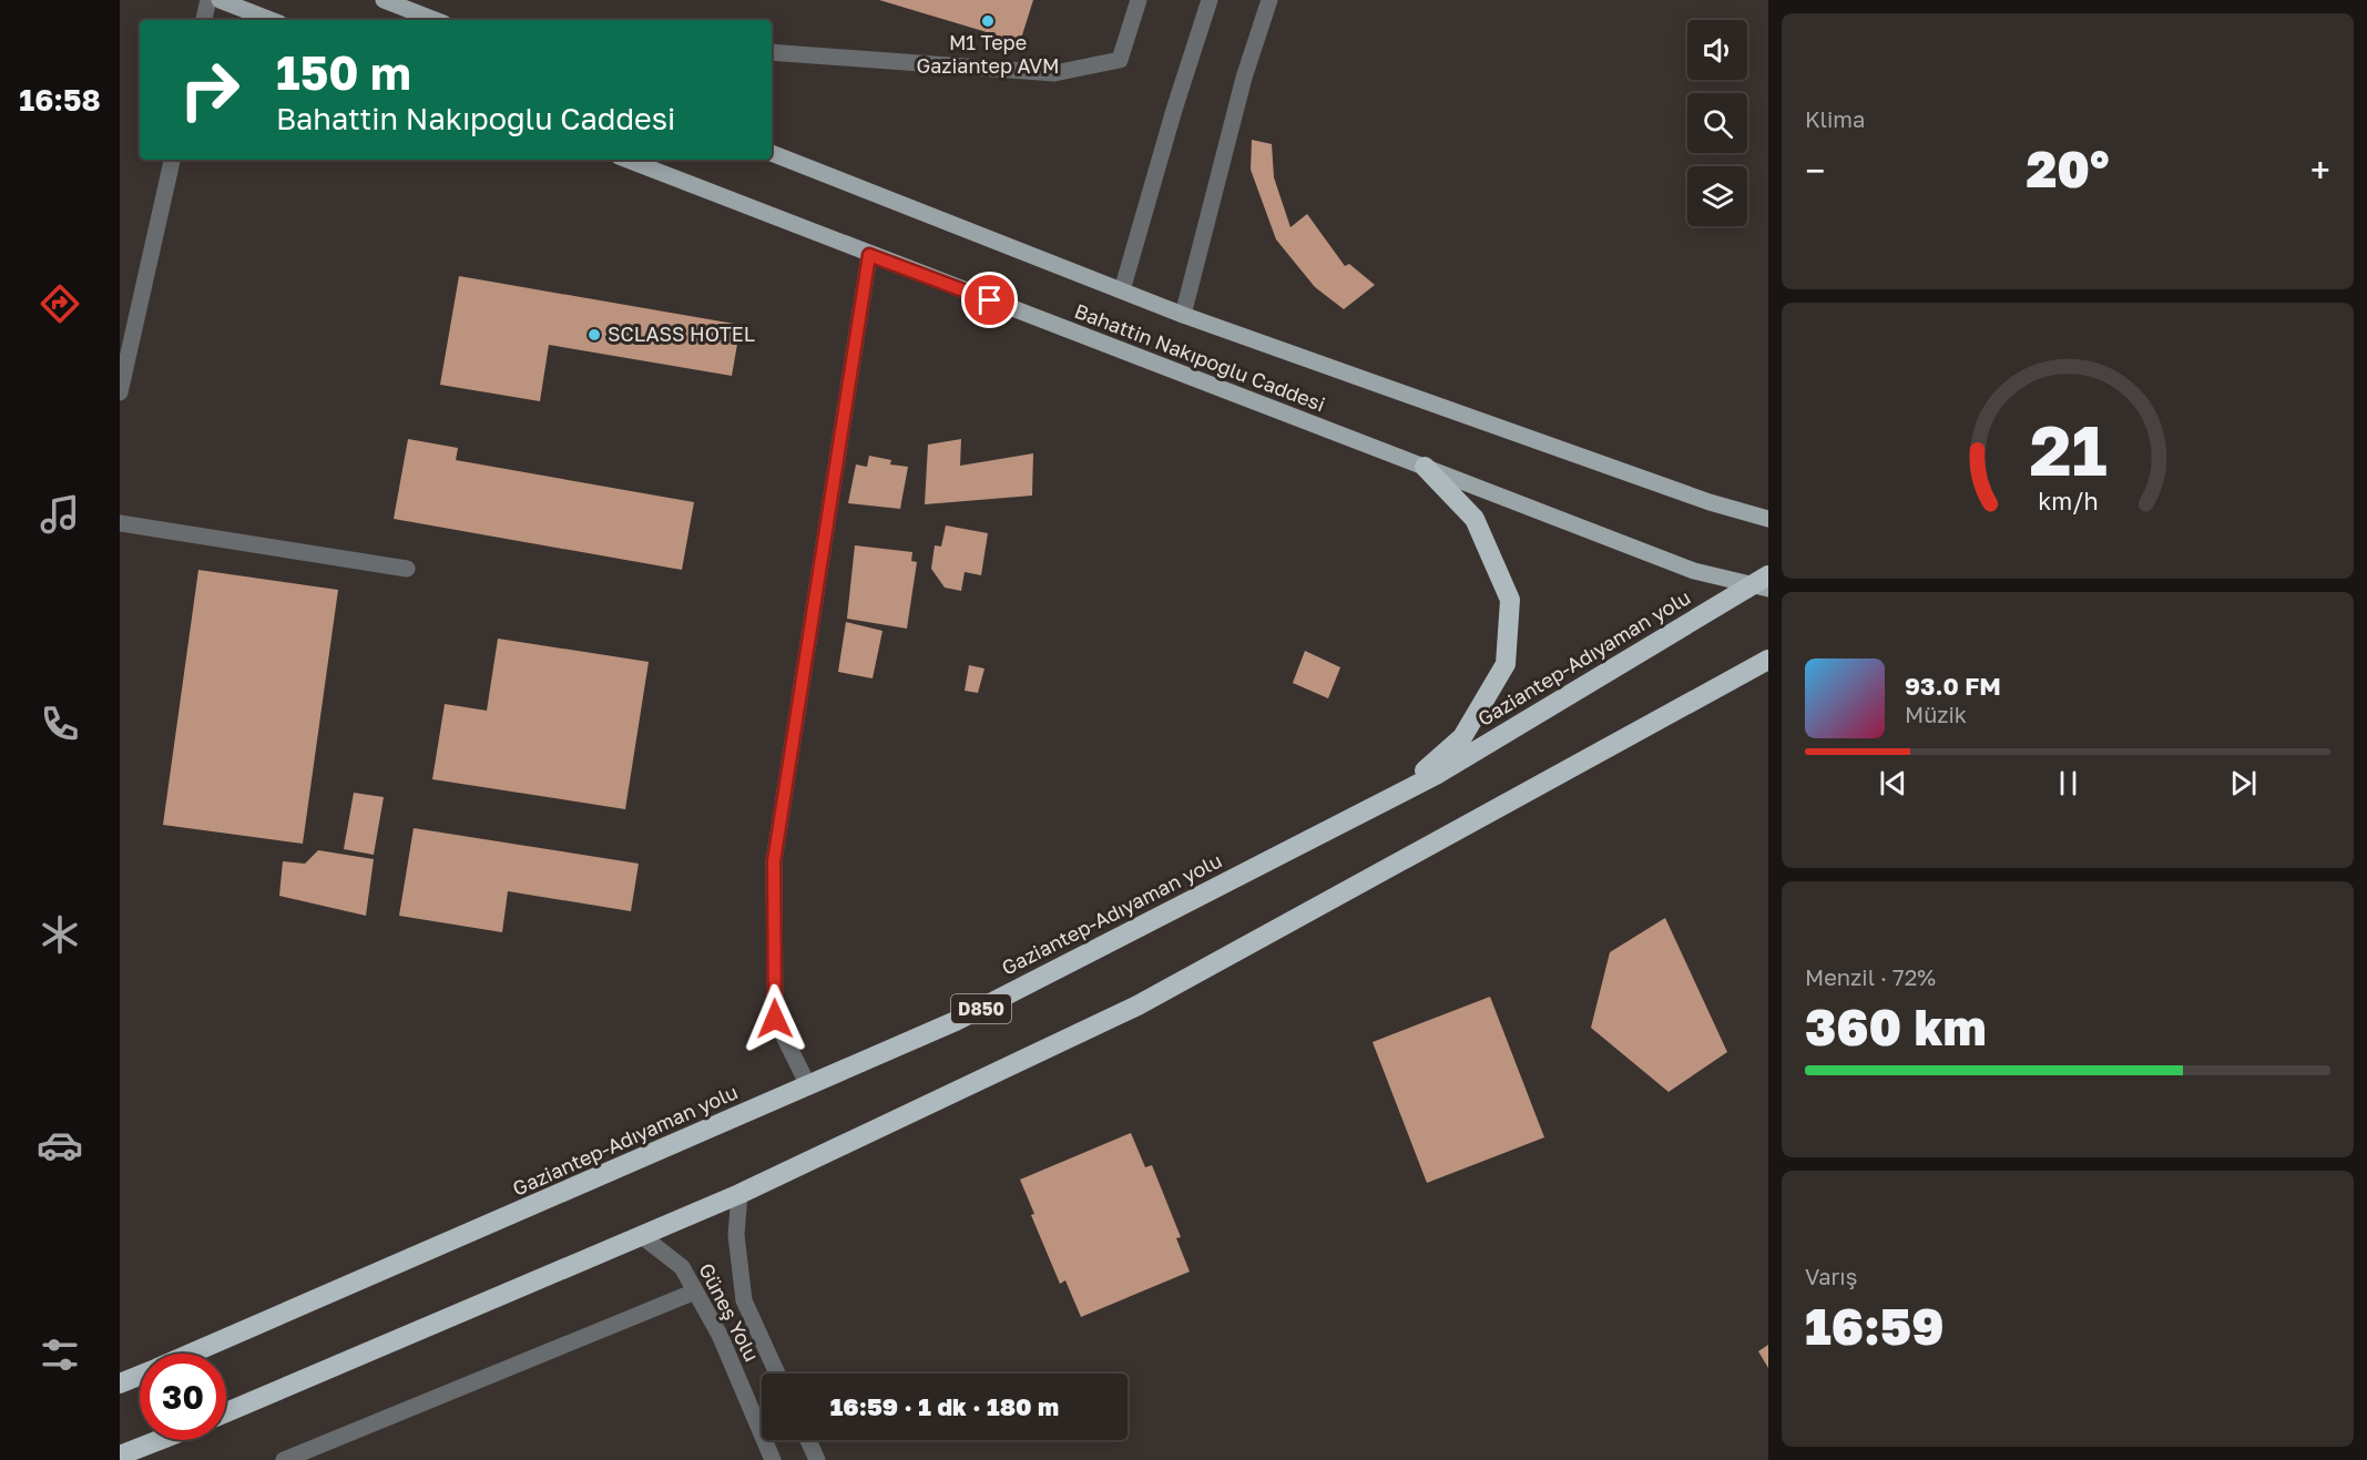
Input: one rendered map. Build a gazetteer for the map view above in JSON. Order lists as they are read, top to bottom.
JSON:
{
  "streets": {
    "highway": ["Gaziantep-Adıyaman yolu", "D850"],
    "main road": ["Bahattin Nakıpoğlu Caddesi"],
    "street": ["Güneş Yolu"]
  },
  "crossings": [
    ["Bahattin Nakıpoğlu Caddesi", "Gaziantep-Adıyaman yolu"]
  ],
  "places": ["M1 Tepe Gaziantep AVM", "SCLASS HOTEL"],
  "page": {
    "tabs": "16:58",
    "tile": [
      "Klima",
      ["Menzil · 72%", "360 km"],
      ["Varış", "16:59"]
    ],
    "turn": ["150 m", "Bahattin Nakıpoğlu Caddesi"],
    "heat": ["−", "20°", "+"],
    "song": ["93.0 FM", "Müzik"],
    "limit": "30",
    "trip": "16:59 · 1 dk · 180 m",
    "gauge": ["21", "km/h"]
  }
}
